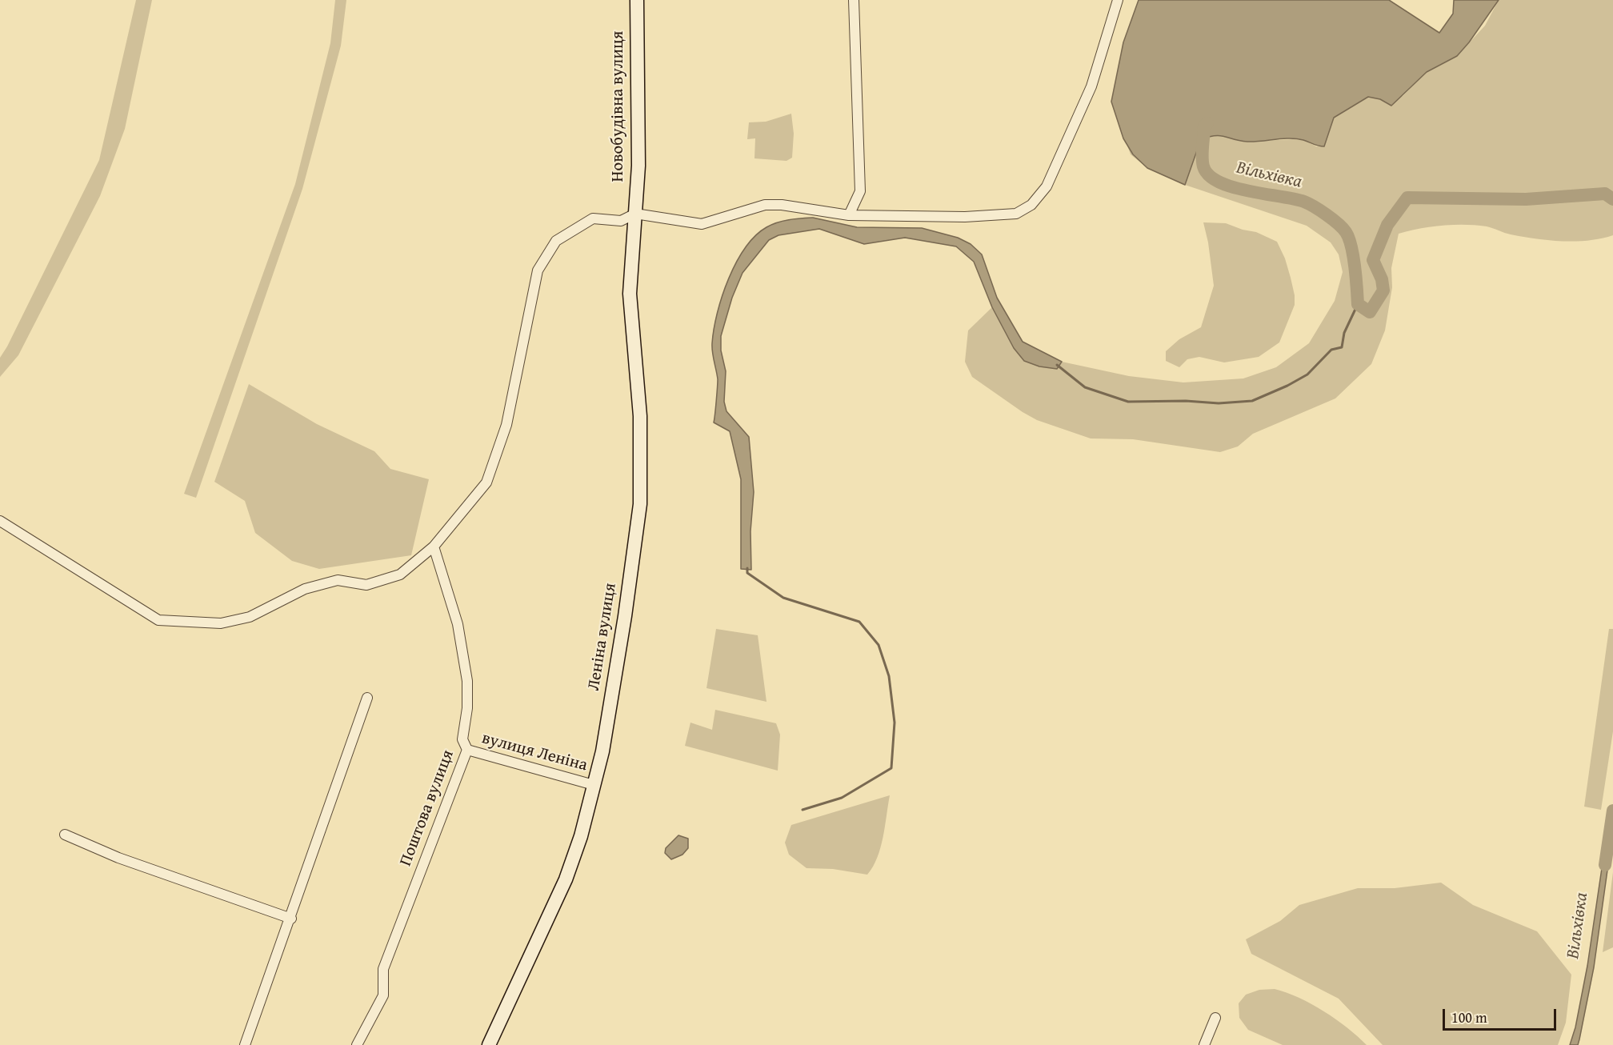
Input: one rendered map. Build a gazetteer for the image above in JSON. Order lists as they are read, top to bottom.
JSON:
{
  "streets": {
    "street": [
      "Новобудівна вулиця",
      "Леніна вулиця",
      "вулиця Леніна",
      "Поштова вулиця"
    ]
  },
  "crossings": [
    ["Новобудівна вулиця", "Леніна вулиця"],
    ["Леніна вулиця", "вулиця Леніна"],
    ["вулиця Леніна", "Поштова вулиця"]
  ],
  "water": ["Вільхівка"],
  "scale_bar": "100 m"
}
